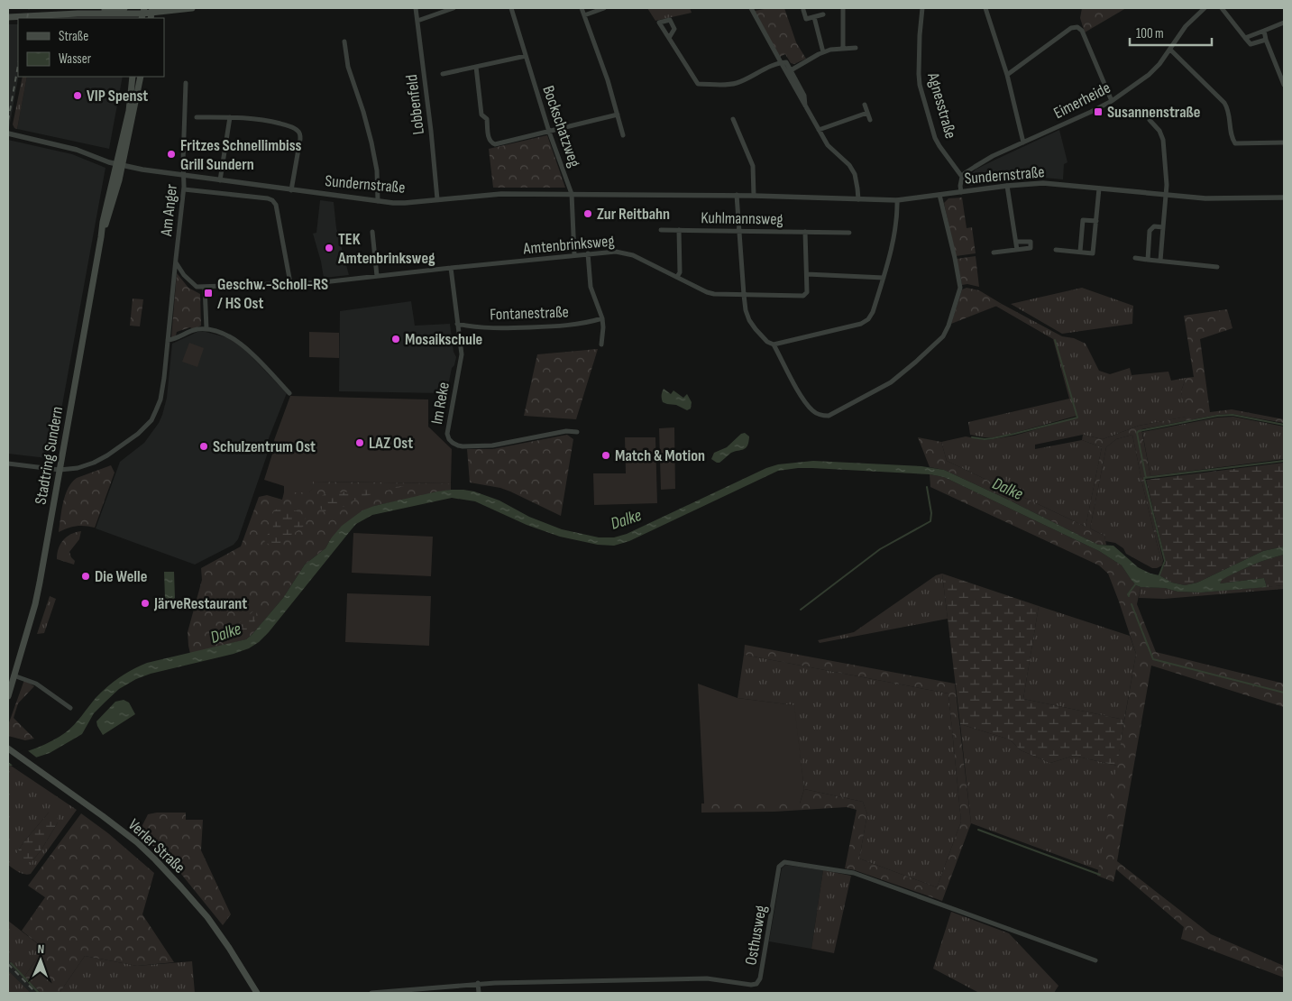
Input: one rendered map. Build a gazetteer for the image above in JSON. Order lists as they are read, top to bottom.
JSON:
{
  "streets": {
    "main road": ["Stadtring Sundern", "Verler Straße"],
    "street": [
      "Eimerheide",
      "Lobbenfeld",
      "Agnesstraße",
      "Bockschatzweg",
      "Sundernstraße",
      "Am Anger",
      "Kuhlmannsweg",
      "Amtenbrinksweg",
      "Fontanestraße",
      "Im Reke",
      "Osthusweg"
    ]
  },
  "crossings": [
    ["Eimerheide", "Agnesstraße"],
    ["Lobbenfeld", "Sundernstraße"],
    ["Bockschatzweg", "Sundernstraße"],
    ["Bockschatzweg", "Amtenbrinksweg"],
    ["Sundernstraße", "Am Anger"],
    ["Sundernstraße", "Stadtring Sundern"],
    ["Am Anger", "Amtenbrinksweg"],
    ["Am Anger", "Stadtring Sundern"],
    ["Kuhlmannsweg", "Amtenbrinksweg"],
    ["Amtenbrinksweg", "Im Reke"],
    ["Fontanestraße", "Im Reke"]
  ],
  "water": ["Dalke"],
  "places": {
    "other": [
      "VIP Spenst",
      "Fritzes Schnellimbiss Grill Sundern",
      "Zur Reitbahn",
      "TEK Amtenbrinksweg",
      "Mosaikschule",
      "LAZ Ost",
      "Schulzentrum Ost",
      "Match & Motion",
      "Die Welle",
      "JärveRestaurant"
    ],
    "transit": ["Susannenstraße", "Geschw.-Scholl-RS / HS Ost"]
  },
  "legend": ["Straße", "Wasser"],
  "scale_bar": "100 m",
  "north": "top"
}
